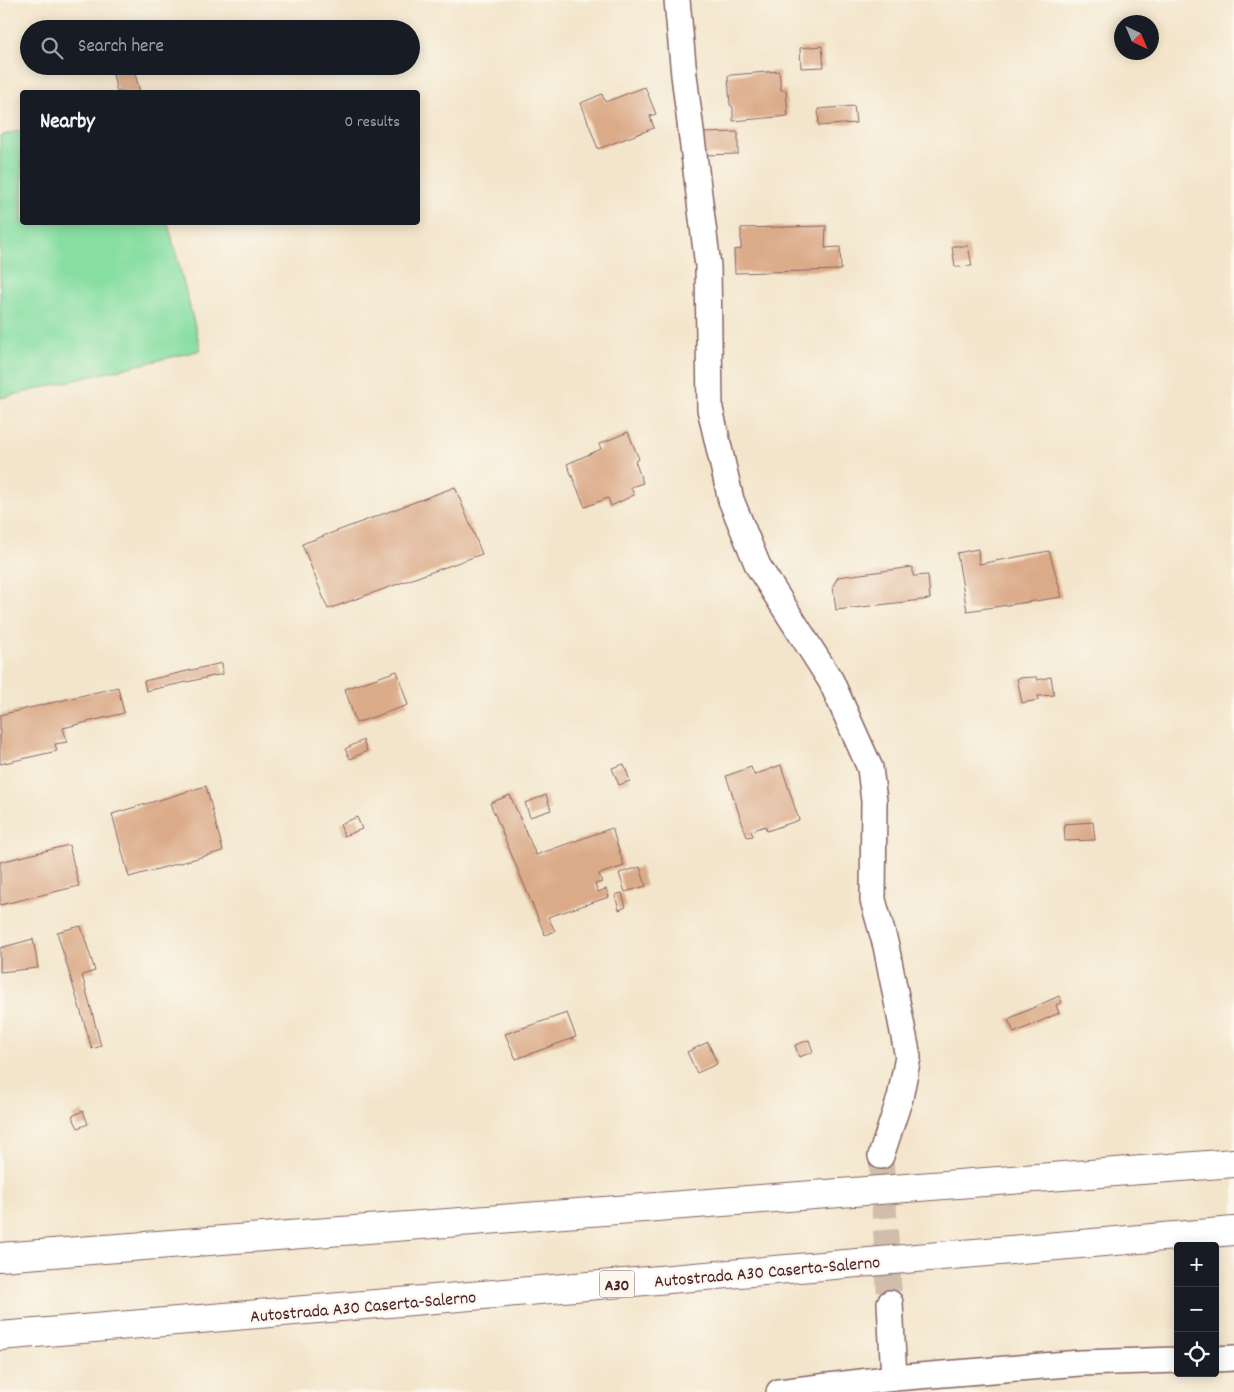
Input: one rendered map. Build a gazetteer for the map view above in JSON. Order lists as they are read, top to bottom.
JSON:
{
  "streets": {
    "highway": ["Autostrada A30 Caserta-Salerno", "A30"]
  },
  "north": "bottom right",
  "page": {
    "search": "Search here",
    "heading": ["Nearby", "0 results"],
    "map_buttons": ["+", "−"]
  }
}
